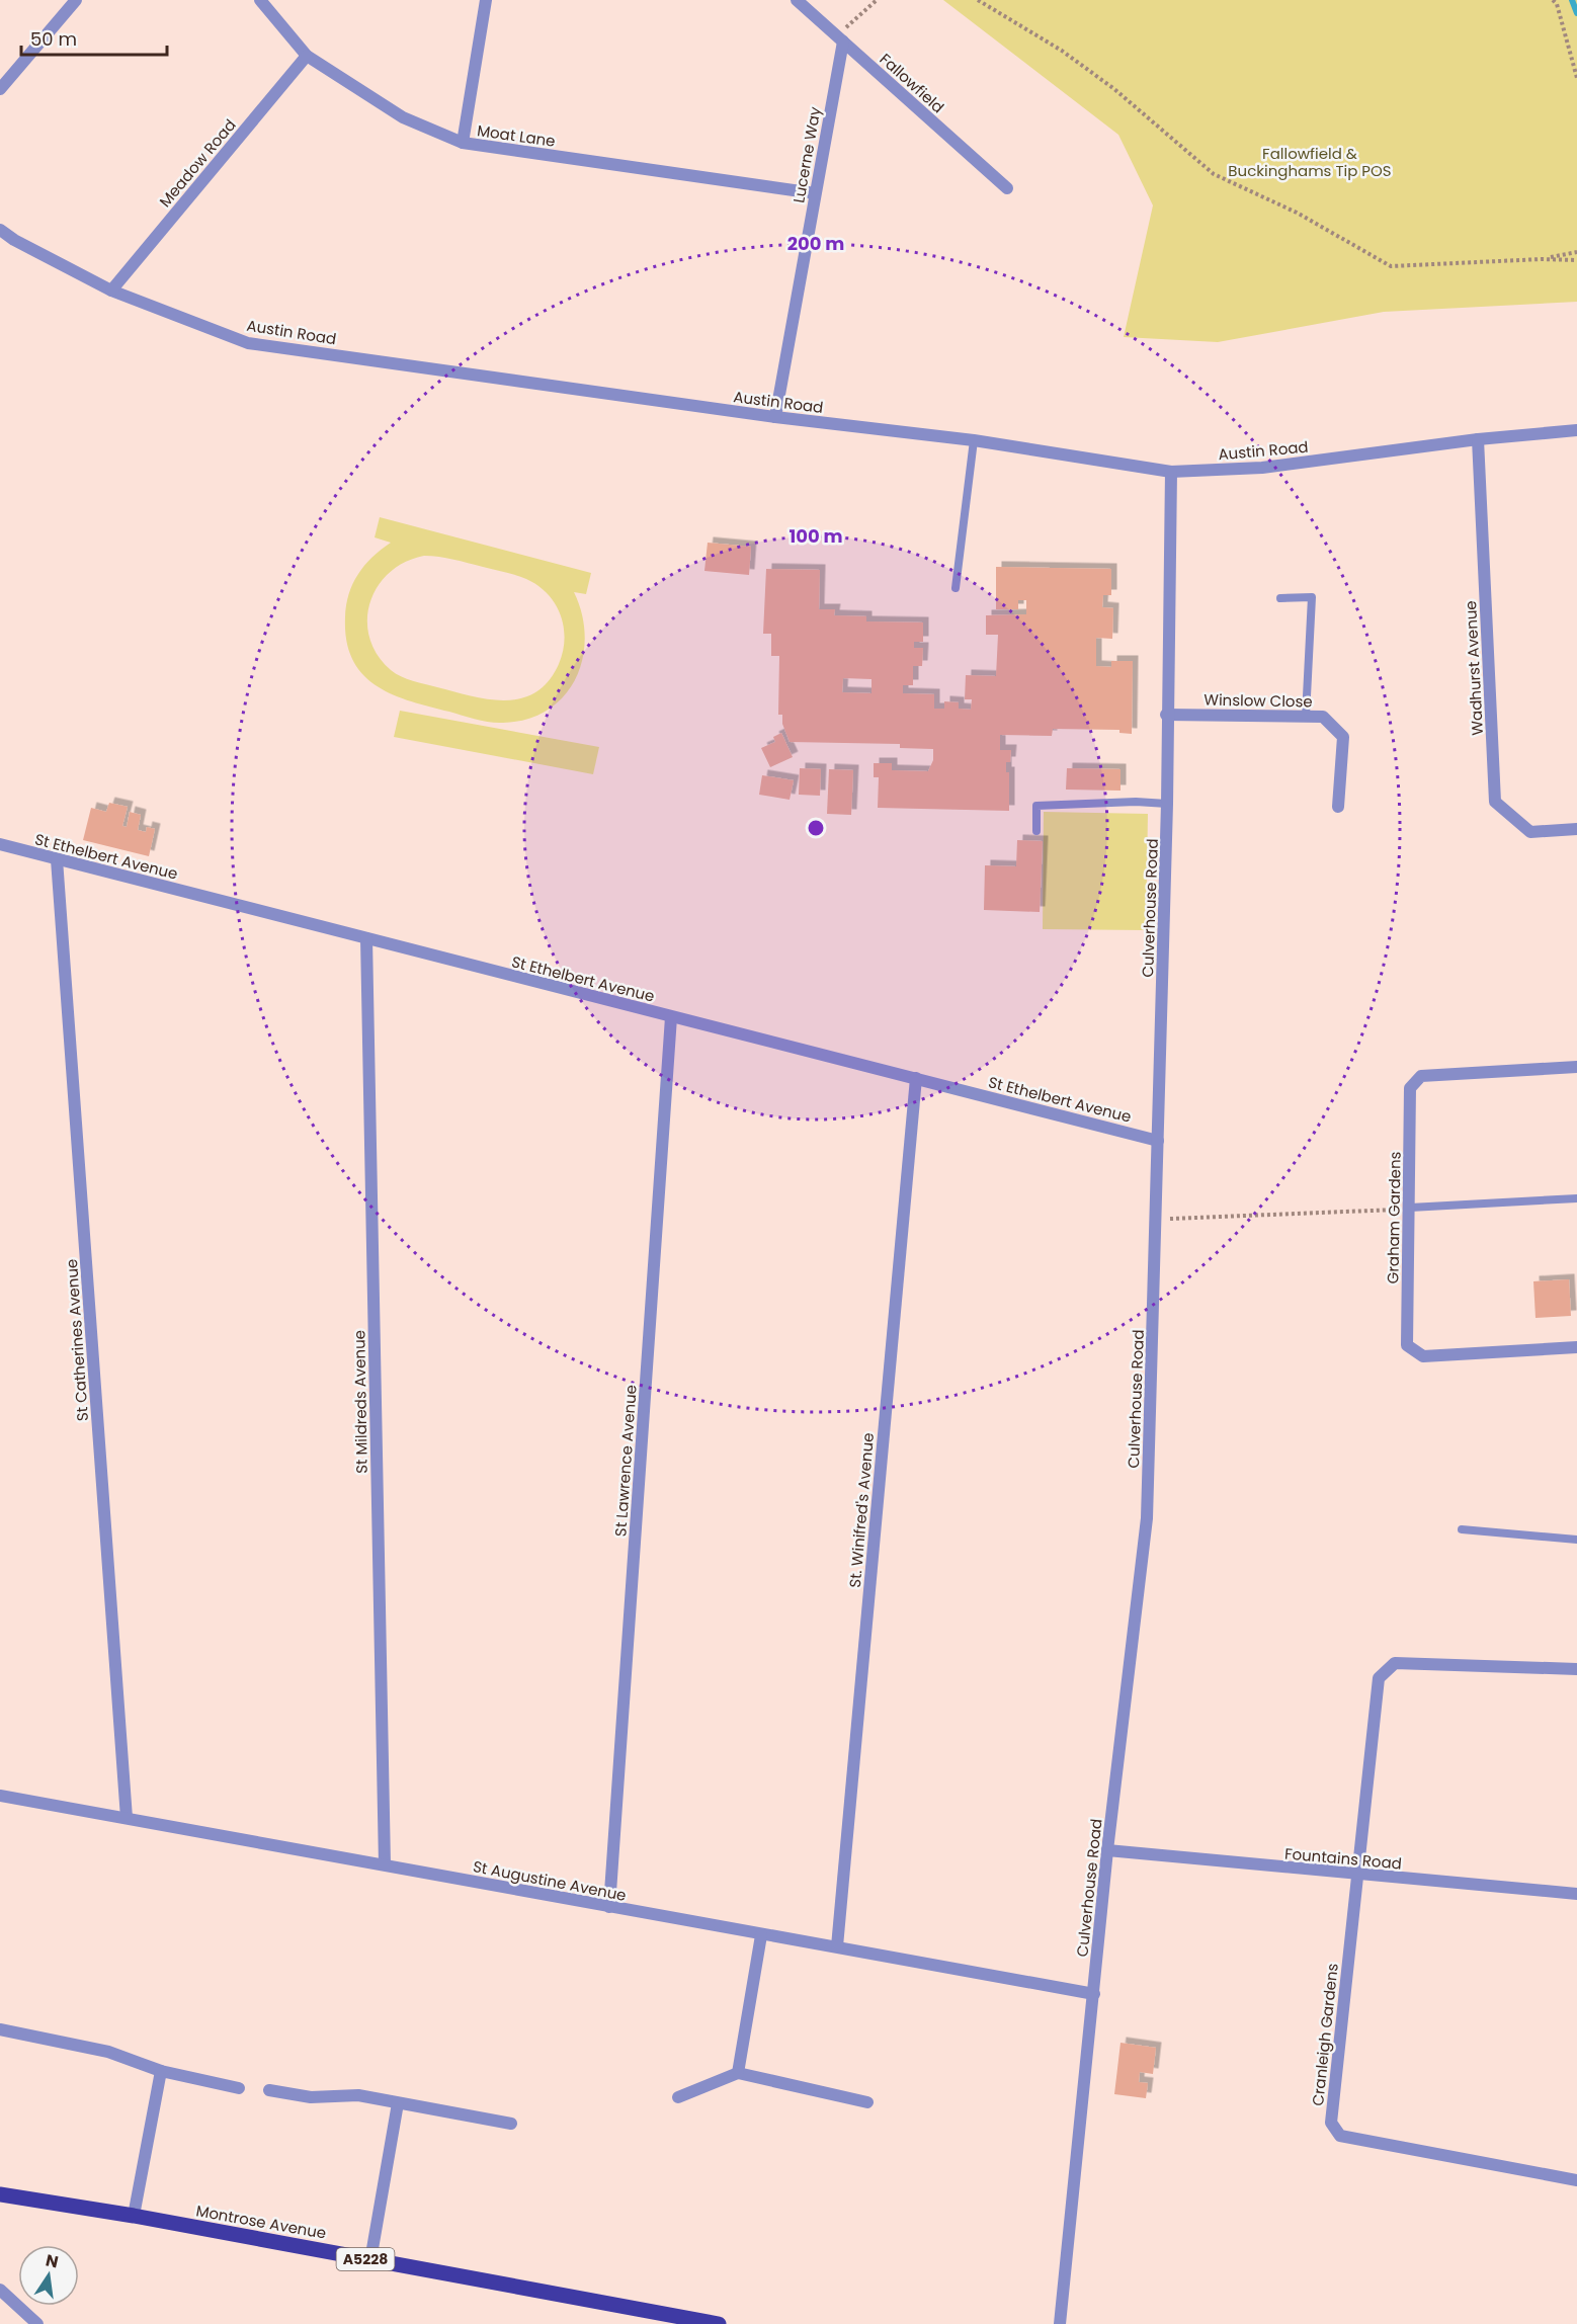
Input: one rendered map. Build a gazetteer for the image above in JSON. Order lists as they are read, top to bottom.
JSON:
{
  "streets": {
    "main road": ["Montrose Avenue", "A5228"],
    "street": [
      "Fallowfield",
      "Moat Lane",
      "Lucerne Way",
      "Meadow Road",
      "Austin Road",
      "Wadhurst Avenue",
      "Winslow Close",
      "St Ethelbert Avenue",
      "Culverhouse Road",
      "Graham Gardens",
      "St Catherines Avenue",
      "St Mildreds Avenue",
      "St Lawrence Avenue",
      "St. Winifred's Avenue",
      "Fountains Road",
      "St Augustine Avenue",
      "Cranleigh Gardens"
    ]
  },
  "crossings": [
    ["Fallowfield", "Lucerne Way"],
    ["Moat Lane", "Lucerne Way"],
    ["Moat Lane", "Meadow Road"],
    ["Lucerne Way", "Austin Road"],
    ["Meadow Road", "Austin Road"],
    ["Austin Road", "Wadhurst Avenue"],
    ["Austin Road", "Culverhouse Road"],
    ["Winslow Close", "Culverhouse Road"],
    ["St Ethelbert Avenue", "Culverhouse Road"],
    ["St Ethelbert Avenue", "St Catherines Avenue"],
    ["St Ethelbert Avenue", "St Mildreds Avenue"],
    ["St Ethelbert Avenue", "St Lawrence Avenue"],
    ["St Ethelbert Avenue", "St. Winifred's Avenue"],
    ["Culverhouse Road", "Fountains Road"],
    ["Culverhouse Road", "St Augustine Avenue"],
    ["St Catherines Avenue", "St Augustine Avenue"],
    ["St Mildreds Avenue", "St Augustine Avenue"],
    ["St Lawrence Avenue", "St Augustine Avenue"],
    ["St. Winifred's Avenue", "St Augustine Avenue"],
    ["Fountains Road", "Cranleigh Gardens"]
  ],
  "parks": ["Fallowfield & Buckinghams Tip POS"],
  "scale_bar": "50 m",
  "north": "top",
  "rings": ["200 m", "100 m"]
}
